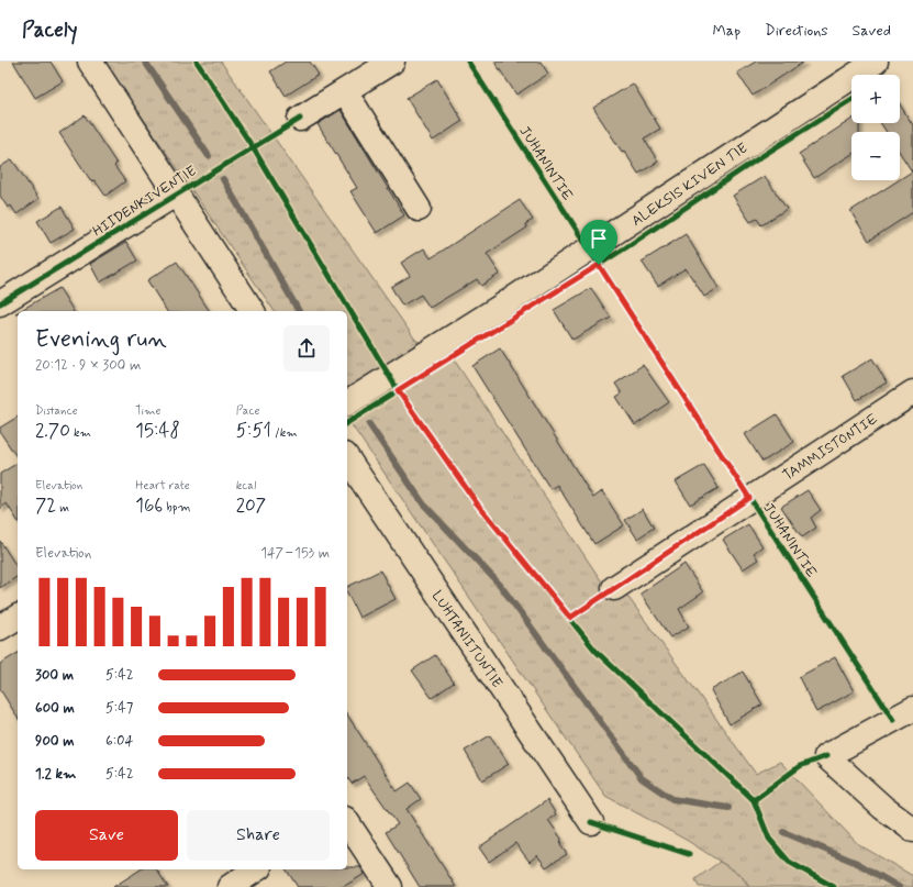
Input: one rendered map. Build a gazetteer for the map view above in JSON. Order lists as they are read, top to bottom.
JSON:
{
  "streets": {
    "street": [
      "ALEKSIS KIVEN TIE",
      "HIIDENKIVENTIE",
      "TAMMISTONTIE",
      "LUHTANIITUNTIE"
    ],
    "cycle path": ["JUHANINTIE"]
  },
  "page": {
    "header": "Pacely",
    "nav": ["Map", "Directions", "Saved"],
    "map_buttons": ["+", "−"],
    "heading": ["Evening run", "20:12 · 9 × 300 m"],
    "stats": [
      ["Distance", "2.70 km"],
      ["Time", "15:48"],
      ["Pace", "5:51 /km"],
      ["Elevation", "72 m"],
      ["Heart rate", "166 bpm"],
      ["kcal", "207"]
    ],
    "chart": ["Elevation", "147–153 m"],
    "list": [
      {
        "name": "300 m",
        "note": "5:42"
      },
      {
        "name": "600 m",
        "note": "5:47"
      },
      {
        "name": "900 m",
        "note": "6:04"
      },
      {
        "name": "1.2 km",
        "note": "5:42"
      }
    ],
    "buttons": ["Save", "Share"]
  }
}
